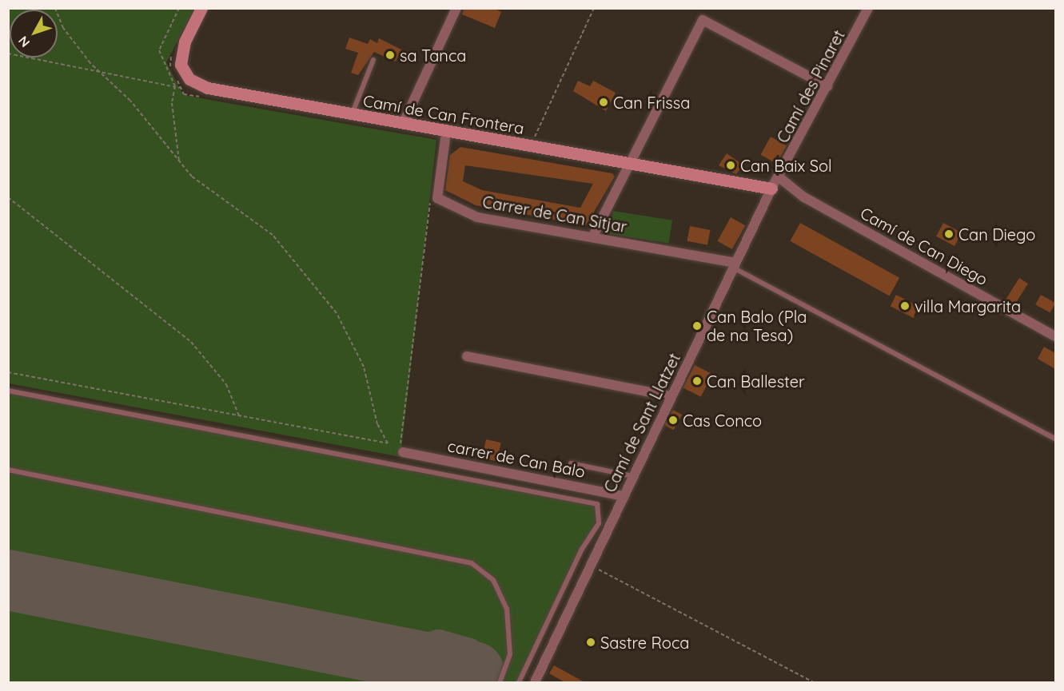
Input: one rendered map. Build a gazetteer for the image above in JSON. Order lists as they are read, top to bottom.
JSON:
{
  "streets": {
    "street": [
      "Camí des Pinaret",
      "Camí de Can Frontera",
      "Carrer de Can Sitjar",
      "Camí de Can Diego",
      "Camí de Sant Llatzet",
      "carrer de Can Balo"
    ]
  },
  "crossings": [
    ["Camí des Pinaret", "Camí de Can Diego"],
    ["Camí des Pinaret", "Camí de Sant Llatzet"],
    ["Camí de Can Frontera", "Carrer de Can Sitjar"],
    ["Camí de Can Frontera", "Camí de Sant Llatzet"],
    ["Carrer de Can Sitjar", "Camí de Sant Llatzet"],
    ["Camí de Can Diego", "Camí de Sant Llatzet"],
    ["Camí de Sant Llatzet", "carrer de Can Balo"]
  ],
  "places": [
    "sa Tanca",
    "Can Frissa",
    "Can Baix Sol",
    "Can Diego",
    "villa Margarita",
    "Can Balo (Pla de na Tesa)",
    "Can Ballester",
    "Cas Conco",
    "Sastre Roca"
  ],
  "north": "bottom left"
}
